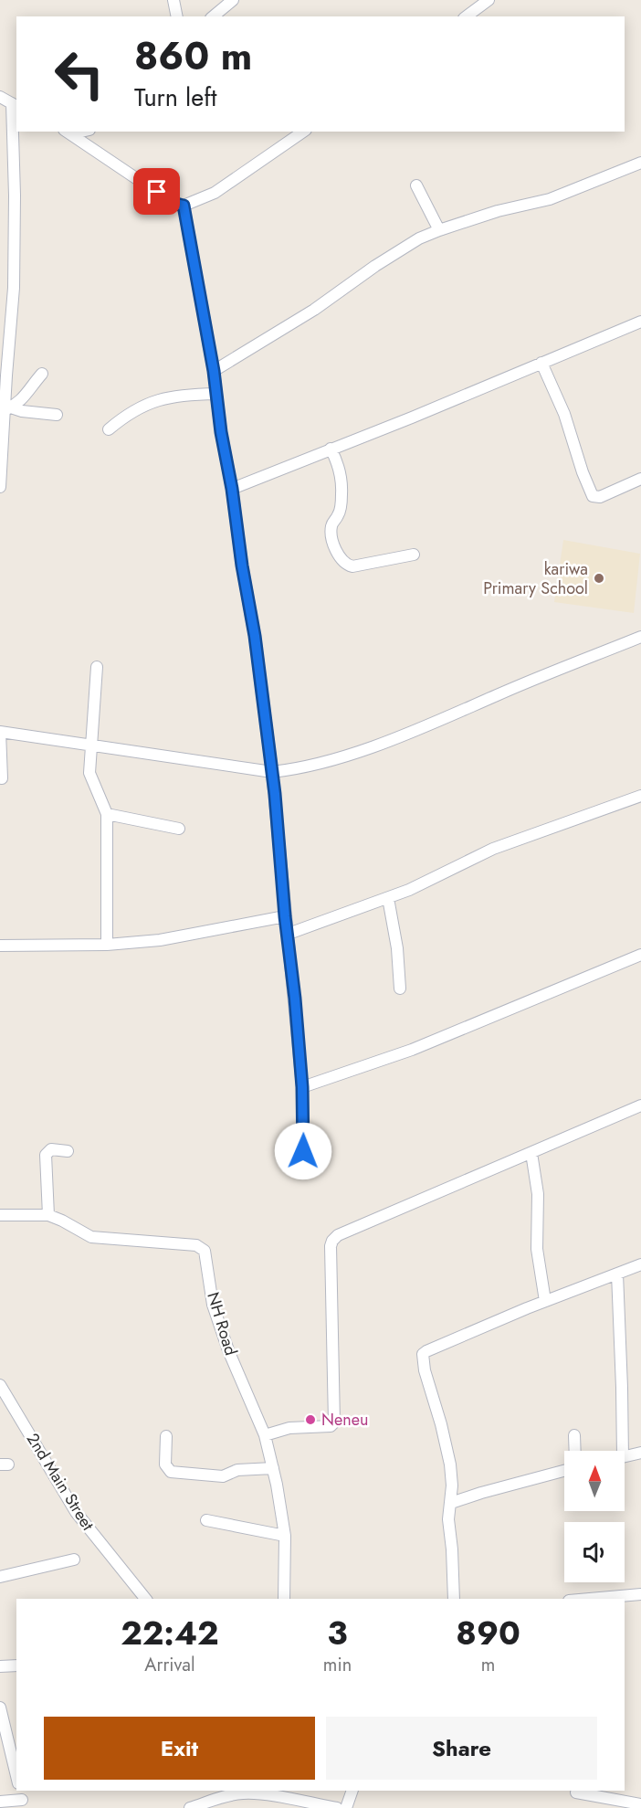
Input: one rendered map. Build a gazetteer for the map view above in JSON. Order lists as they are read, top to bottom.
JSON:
{
  "streets": {
    "street": ["NH Road", "2nd Main Street"]
  },
  "places": ["kariwa Primary School", "Neneu"],
  "north": "top",
  "page": {
    "turn": ["860 m", "Turn left"],
    "eta": [
      "22:42",
      "Arrival",
      "3",
      "min",
      "890",
      "m"
    ],
    "buttons": ["Exit", "Share"]
  }
}
